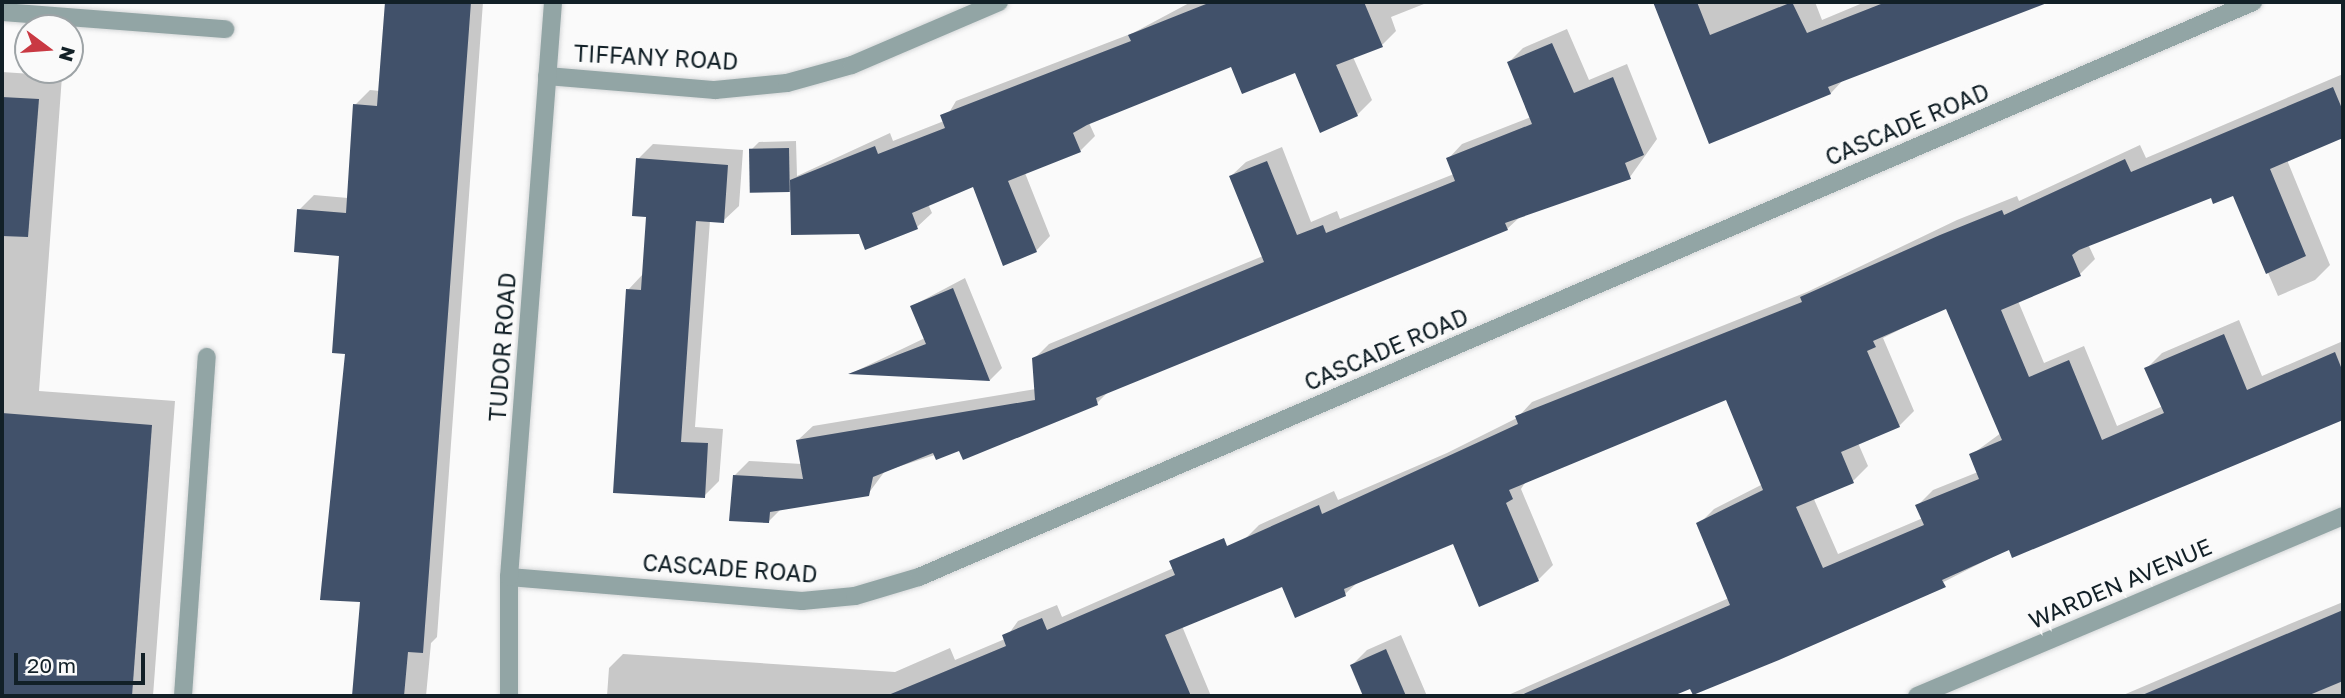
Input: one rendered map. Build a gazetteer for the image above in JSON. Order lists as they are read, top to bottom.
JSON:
{
  "streets": {
    "street": [
      "TIFFANY ROAD",
      "CASCADE ROAD",
      "TUDOR ROAD",
      "WARDEN AVENUE"
    ]
  },
  "crossings": [
    ["TIFFANY ROAD", "TUDOR ROAD"],
    ["CASCADE ROAD", "TUDOR ROAD"]
  ],
  "scale_bar": "20 m",
  "north": "right"
}
